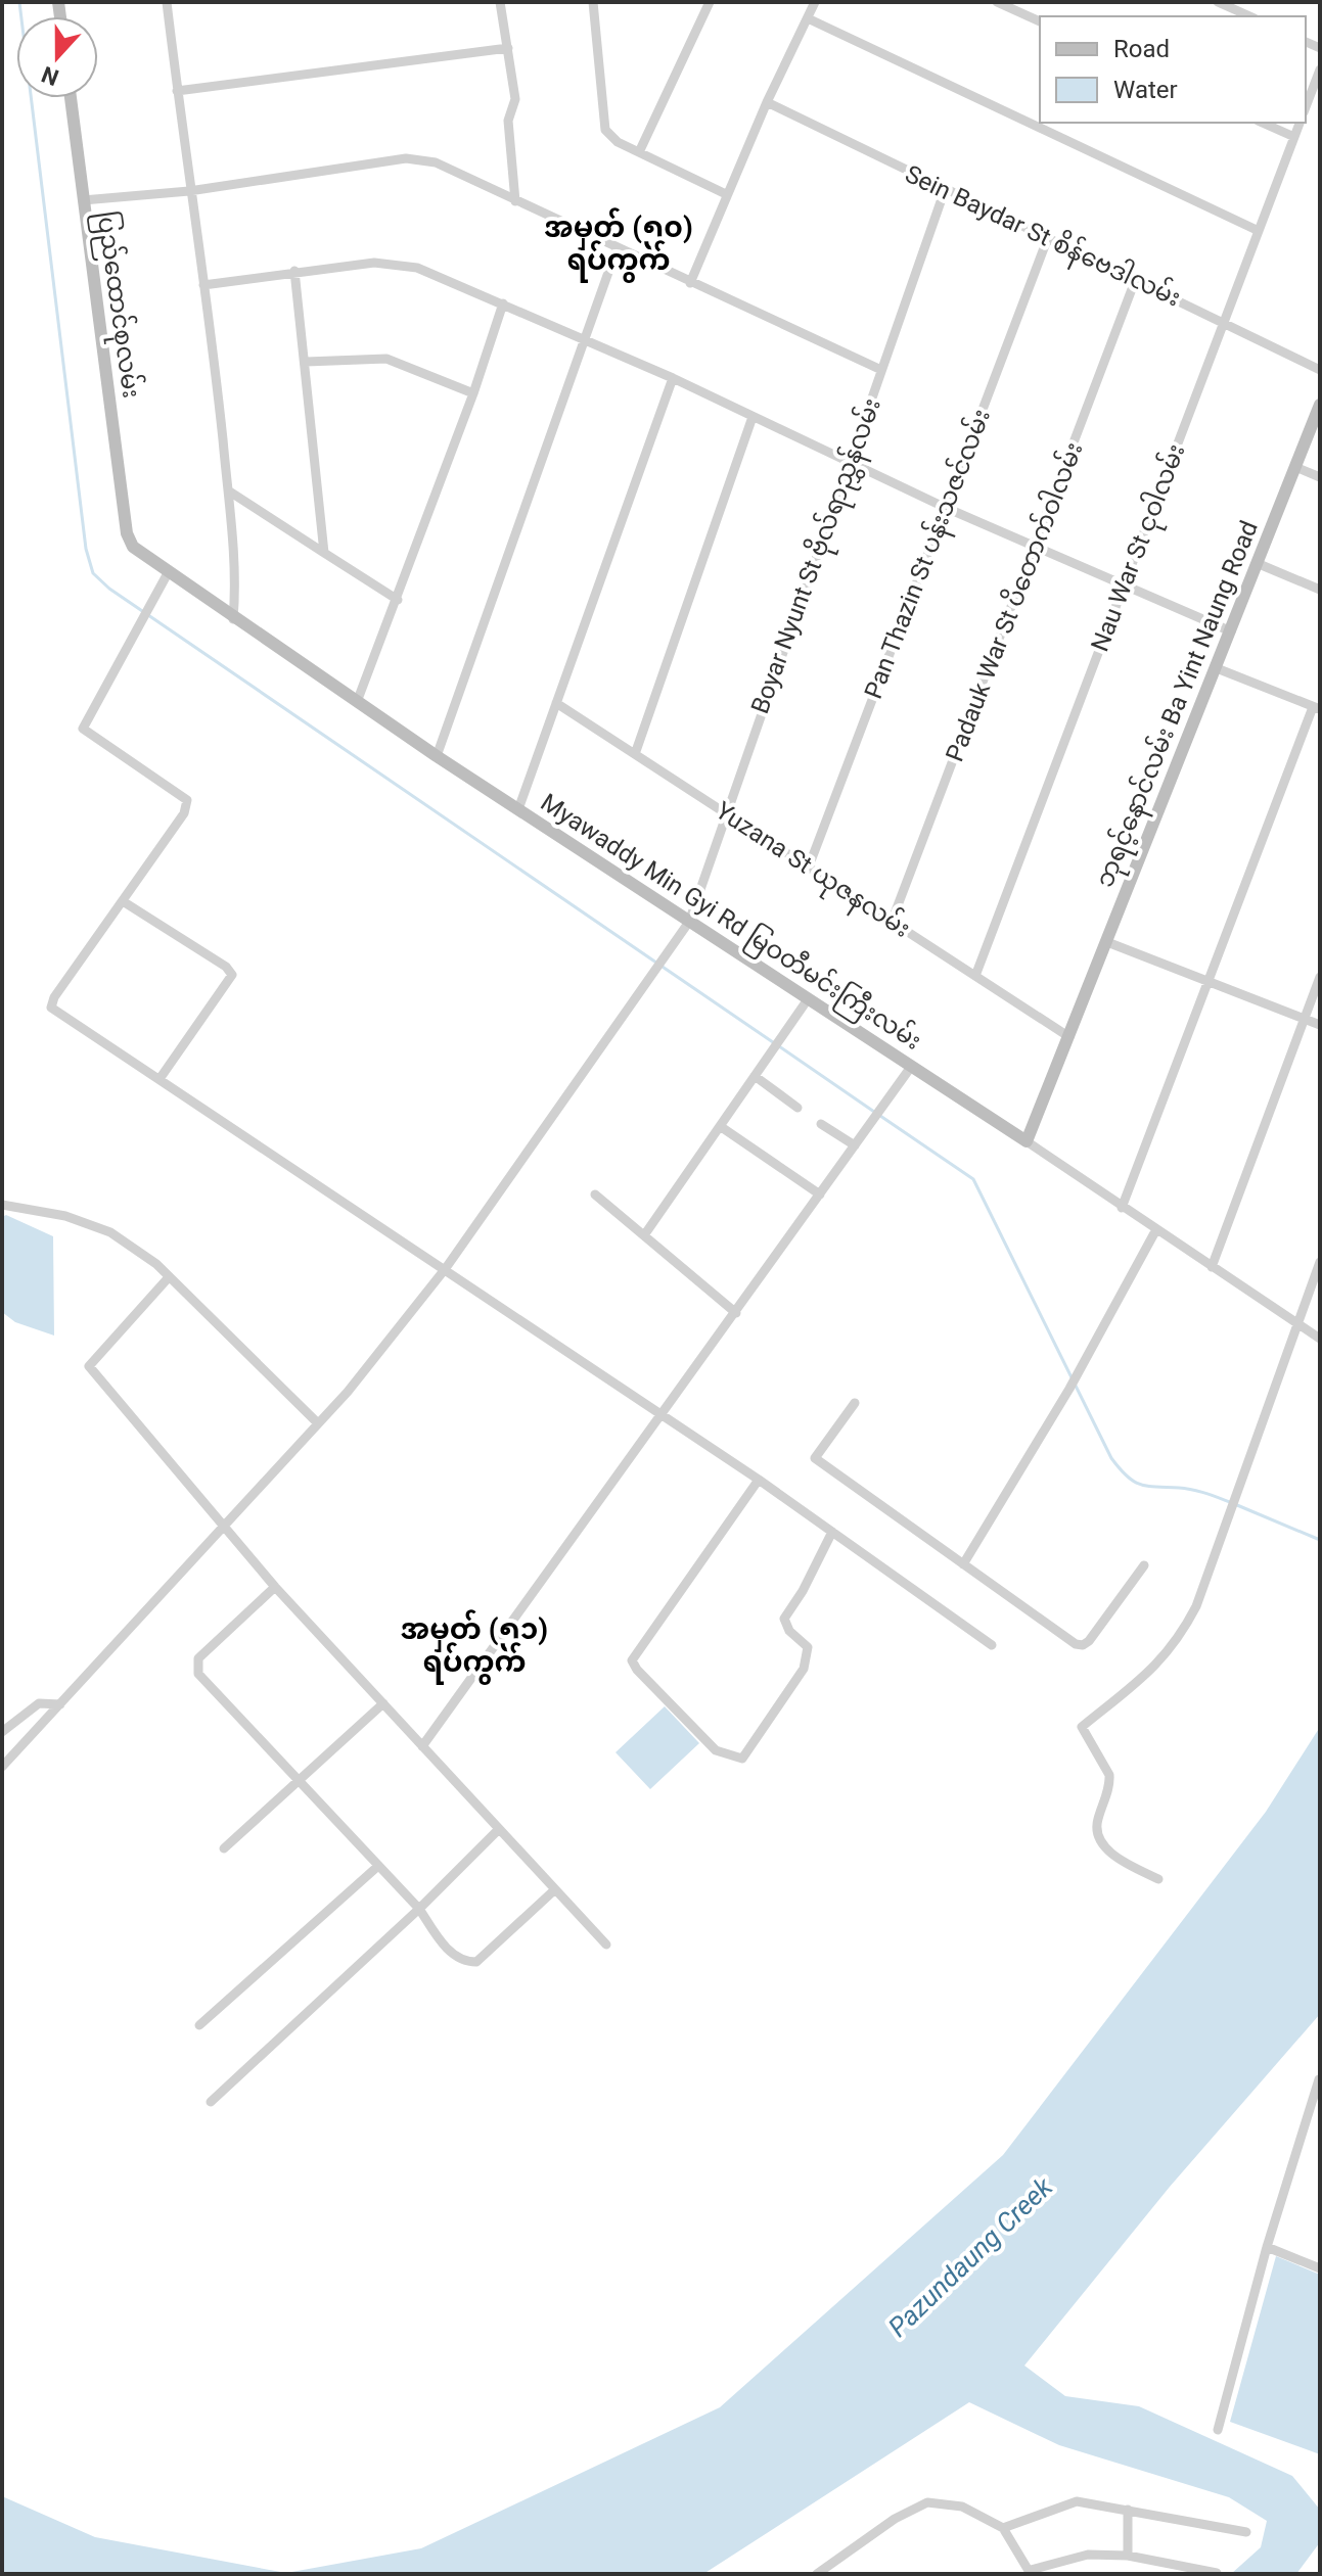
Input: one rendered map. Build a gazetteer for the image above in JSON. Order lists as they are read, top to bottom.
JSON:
{
  "streets": {
    "main road": ["ပြည်ထောင်စုလမ်း", "ဘုရင့်နောင်လမ်း Ba Yint Naung Road", "Myawaddy Min Gyi Rd မြဝတီမင်းကြီးလမ်း"],
    "street": [
      "Sein Baydar St စိန်ဗေဒါလမ်း",
      "Nau War St ငုဝါလမ်း",
      "Pan Thazin St ပန်းသဇင်လမ်း",
      "Boyar Nyunt St ဗိုလ်ရာညွှန်လမ်း",
      "Padauk War St ပိတောက်ဝါလမ်း",
      "Yuzana St ယုဇနလမ်း"
    ]
  },
  "crossings": [
    ["Sein Baydar St စိန်ဗေဒါလမ်း", "Nau War St ငုဝါလမ်း"],
    ["Sein Baydar St စိန်ဗေဒါလမ်း", "Pan Thazin St ပန်းသဇင်လမ်း"],
    ["Sein Baydar St စိန်ဗေဒါလမ်း", "Boyar Nyunt St ဗိုလ်ရာညွှန်လမ်း"],
    ["Sein Baydar St စိန်ဗေဒါလမ်း", "Padauk War St ပိတောက်ဝါလမ်း"],
    ["ပြည်ထောင်စုလမ်း", "Myawaddy Min Gyi Rd မြဝတီမင်းကြီးလမ်း"],
    ["Nau War St ငုဝါလမ်း", "Yuzana St ယုဇနလမ်း"],
    ["Pan Thazin St ပန်းသဇင်လမ်း", "Yuzana St ယုဇနလမ်း"],
    ["Boyar Nyunt St ဗိုလ်ရာညွှန်လမ်း", "Yuzana St ယုဇနလမ်း"],
    ["Boyar Nyunt St ဗိုလ်ရာညွှန်လမ်း", "Myawaddy Min Gyi Rd မြဝတီမင်းကြီးလမ်း"],
    ["Padauk War St ပိတောက်ဝါလမ်း", "Yuzana St ယုဇနလမ်း"],
    ["ဘုရင့်နောင်လမ်း Ba Yint Naung Road", "Yuzana St ယုဇနလမ်း"],
    ["ဘုရင့်နောင်လမ်း Ba Yint Naung Road", "Myawaddy Min Gyi Rd မြဝတီမင်းကြီးလမ်း"]
  ],
  "districts": ["အမှတ် (၅၀) ရပ်ကွက်", "အမှတ် (၅၁) ရပ်ကွက်"],
  "water": ["Pazundaung Creek"],
  "legend": ["Road", "Water"],
  "north": "bottom"
}
